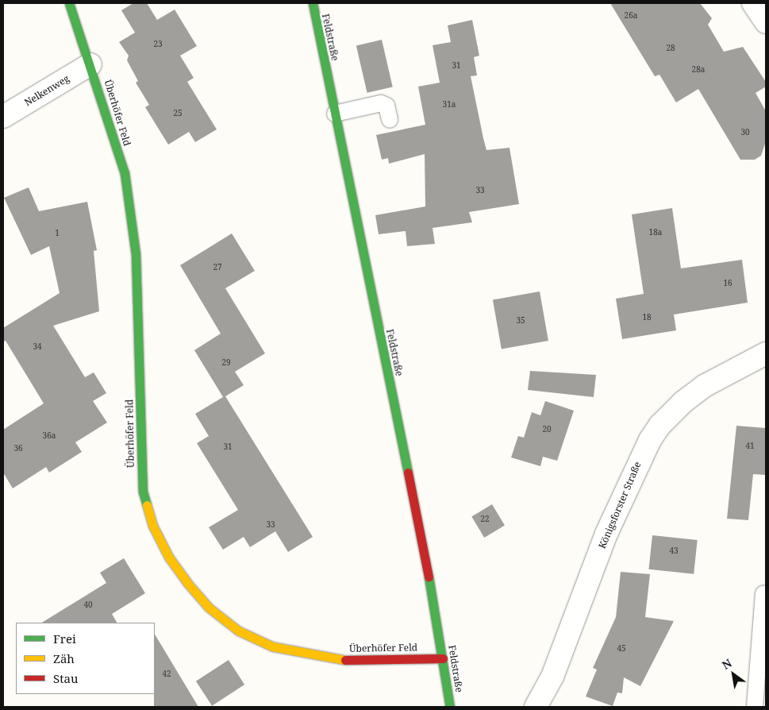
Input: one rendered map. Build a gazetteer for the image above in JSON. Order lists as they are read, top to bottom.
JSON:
{
  "streets": {
    "street": [
      "Feldstraße",
      "Nelkenweg",
      "Überhöfer Feld",
      "Königsforster Straße"
    ]
  },
  "crossings": [
    ["Feldstraße", "Überhöfer Feld"],
    ["Nelkenweg", "Überhöfer Feld"]
  ],
  "house_numbers": [
    "26a",
    "23",
    "28",
    "31",
    "28a",
    "31a",
    "25",
    "30",
    "33",
    "18a",
    "1",
    "27",
    "16",
    "18",
    "35",
    "34",
    "29",
    "20",
    "36a",
    "41",
    "31",
    "36",
    "22",
    "33",
    "43",
    "40",
    "45",
    "42"
  ],
  "legend": ["Frei", "Zäh", "Stau"],
  "north": "top left"
}
